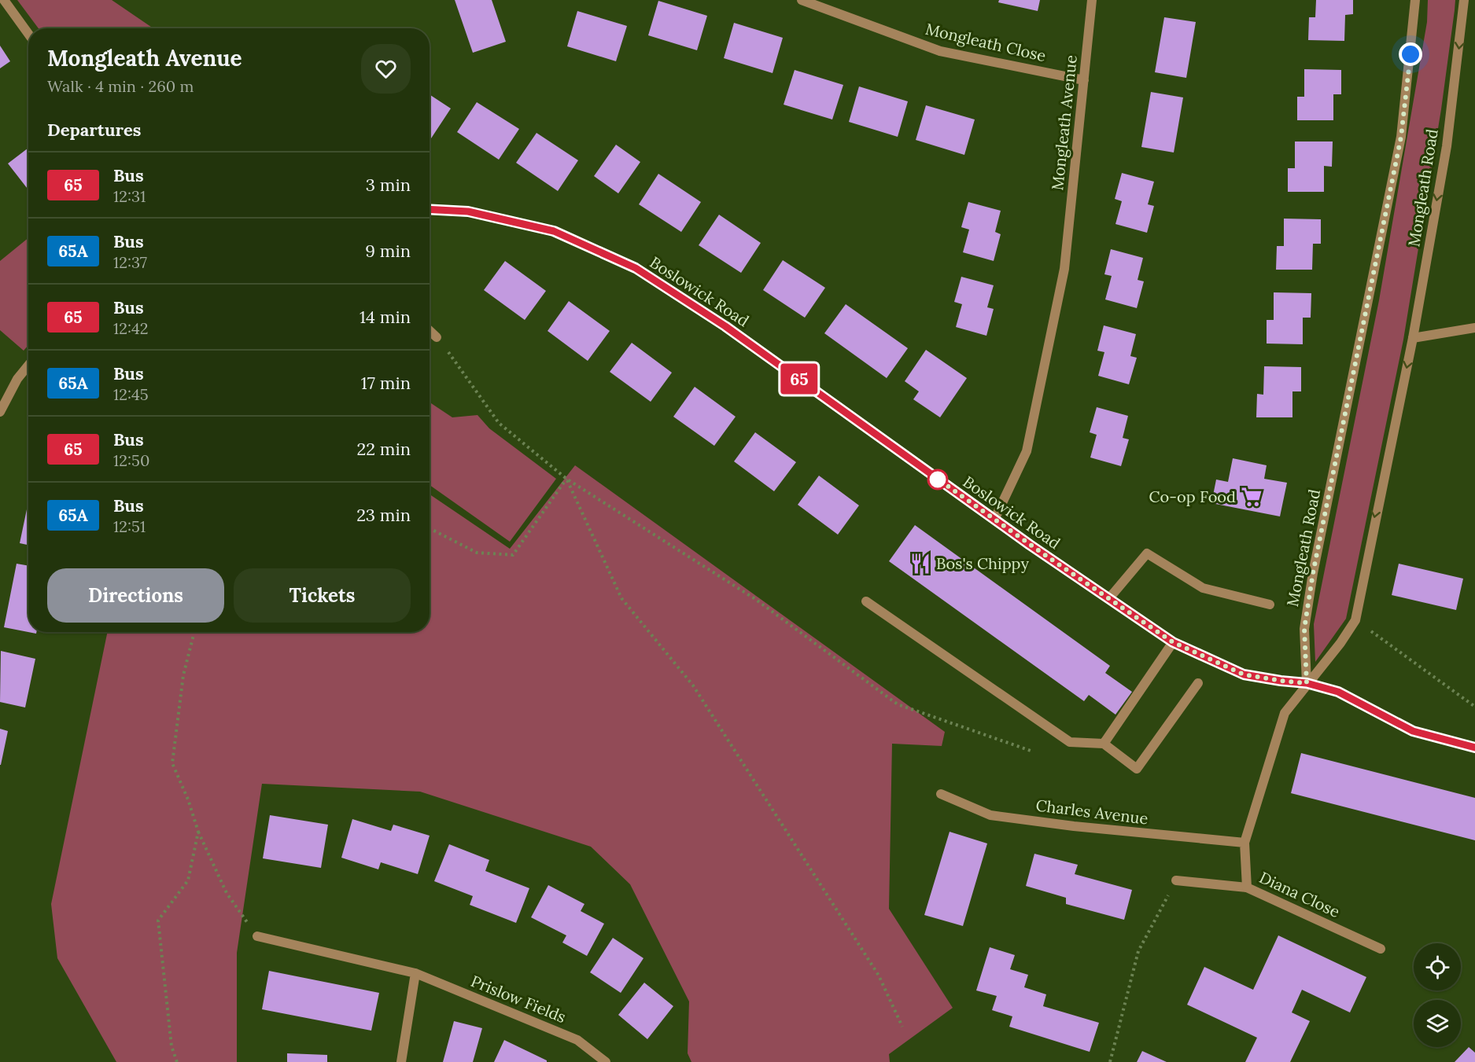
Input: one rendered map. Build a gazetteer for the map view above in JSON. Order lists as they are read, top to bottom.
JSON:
{
  "streets": {
    "street": [
      "Mongleath Close",
      "Mongleath Avenue",
      "Mongleath Road",
      "Boslowick Road",
      "Charles Avenue",
      "Diana Close",
      "Prislow Fields"
    ]
  },
  "crossings": [
    ["Mongleath Close", "Mongleath Avenue"],
    ["Mongleath Avenue", "Boslowick Road"],
    ["Mongleath Road", "Boslowick Road"],
    ["Mongleath Road", "Diana Close"],
    ["Boslowick Road", "Diana Close"],
    ["Charles Avenue", "Diana Close"]
  ],
  "places": {
    "supermarket": ["Co-op Food"],
    "restaurant": ["Bos's Chippy"]
  },
  "lines": ["bus line 65"],
  "page": {
    "on_map": "65",
    "heading": [
      ["Mongleath Avenue", "Walk · 4 min · 260 m"],
      "Departures"
    ],
    "list": [
      {
        "mark": "65",
        "name": "Bus",
        "note": "12:31",
        "value": "3 min"
      },
      {
        "mark": "65A",
        "name": "Bus",
        "note": "12:37",
        "value": "9 min"
      },
      {
        "mark": "65",
        "name": "Bus",
        "note": "12:42",
        "value": "14 min"
      },
      {
        "mark": "65A",
        "name": "Bus",
        "note": "12:45",
        "value": "17 min"
      },
      {
        "mark": "65",
        "name": "Bus",
        "note": "12:50",
        "value": "22 min"
      },
      {
        "mark": "65A",
        "name": "Bus",
        "note": "12:51",
        "value": "23 min"
      }
    ],
    "buttons": ["Directions", "Tickets"]
  }
}
